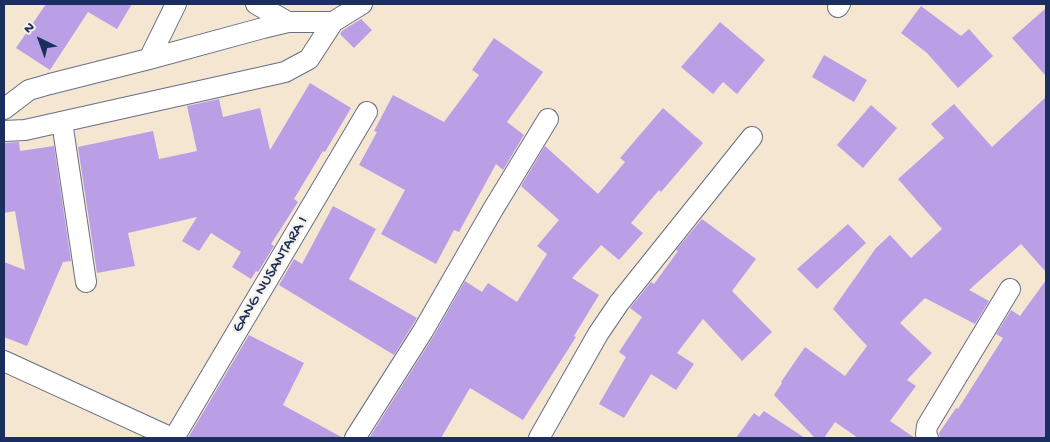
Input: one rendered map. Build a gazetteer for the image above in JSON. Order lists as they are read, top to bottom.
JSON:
{
  "streets": {
    "street": ["GANG NUSANTARA I"]
  },
  "north": "top left"
}
